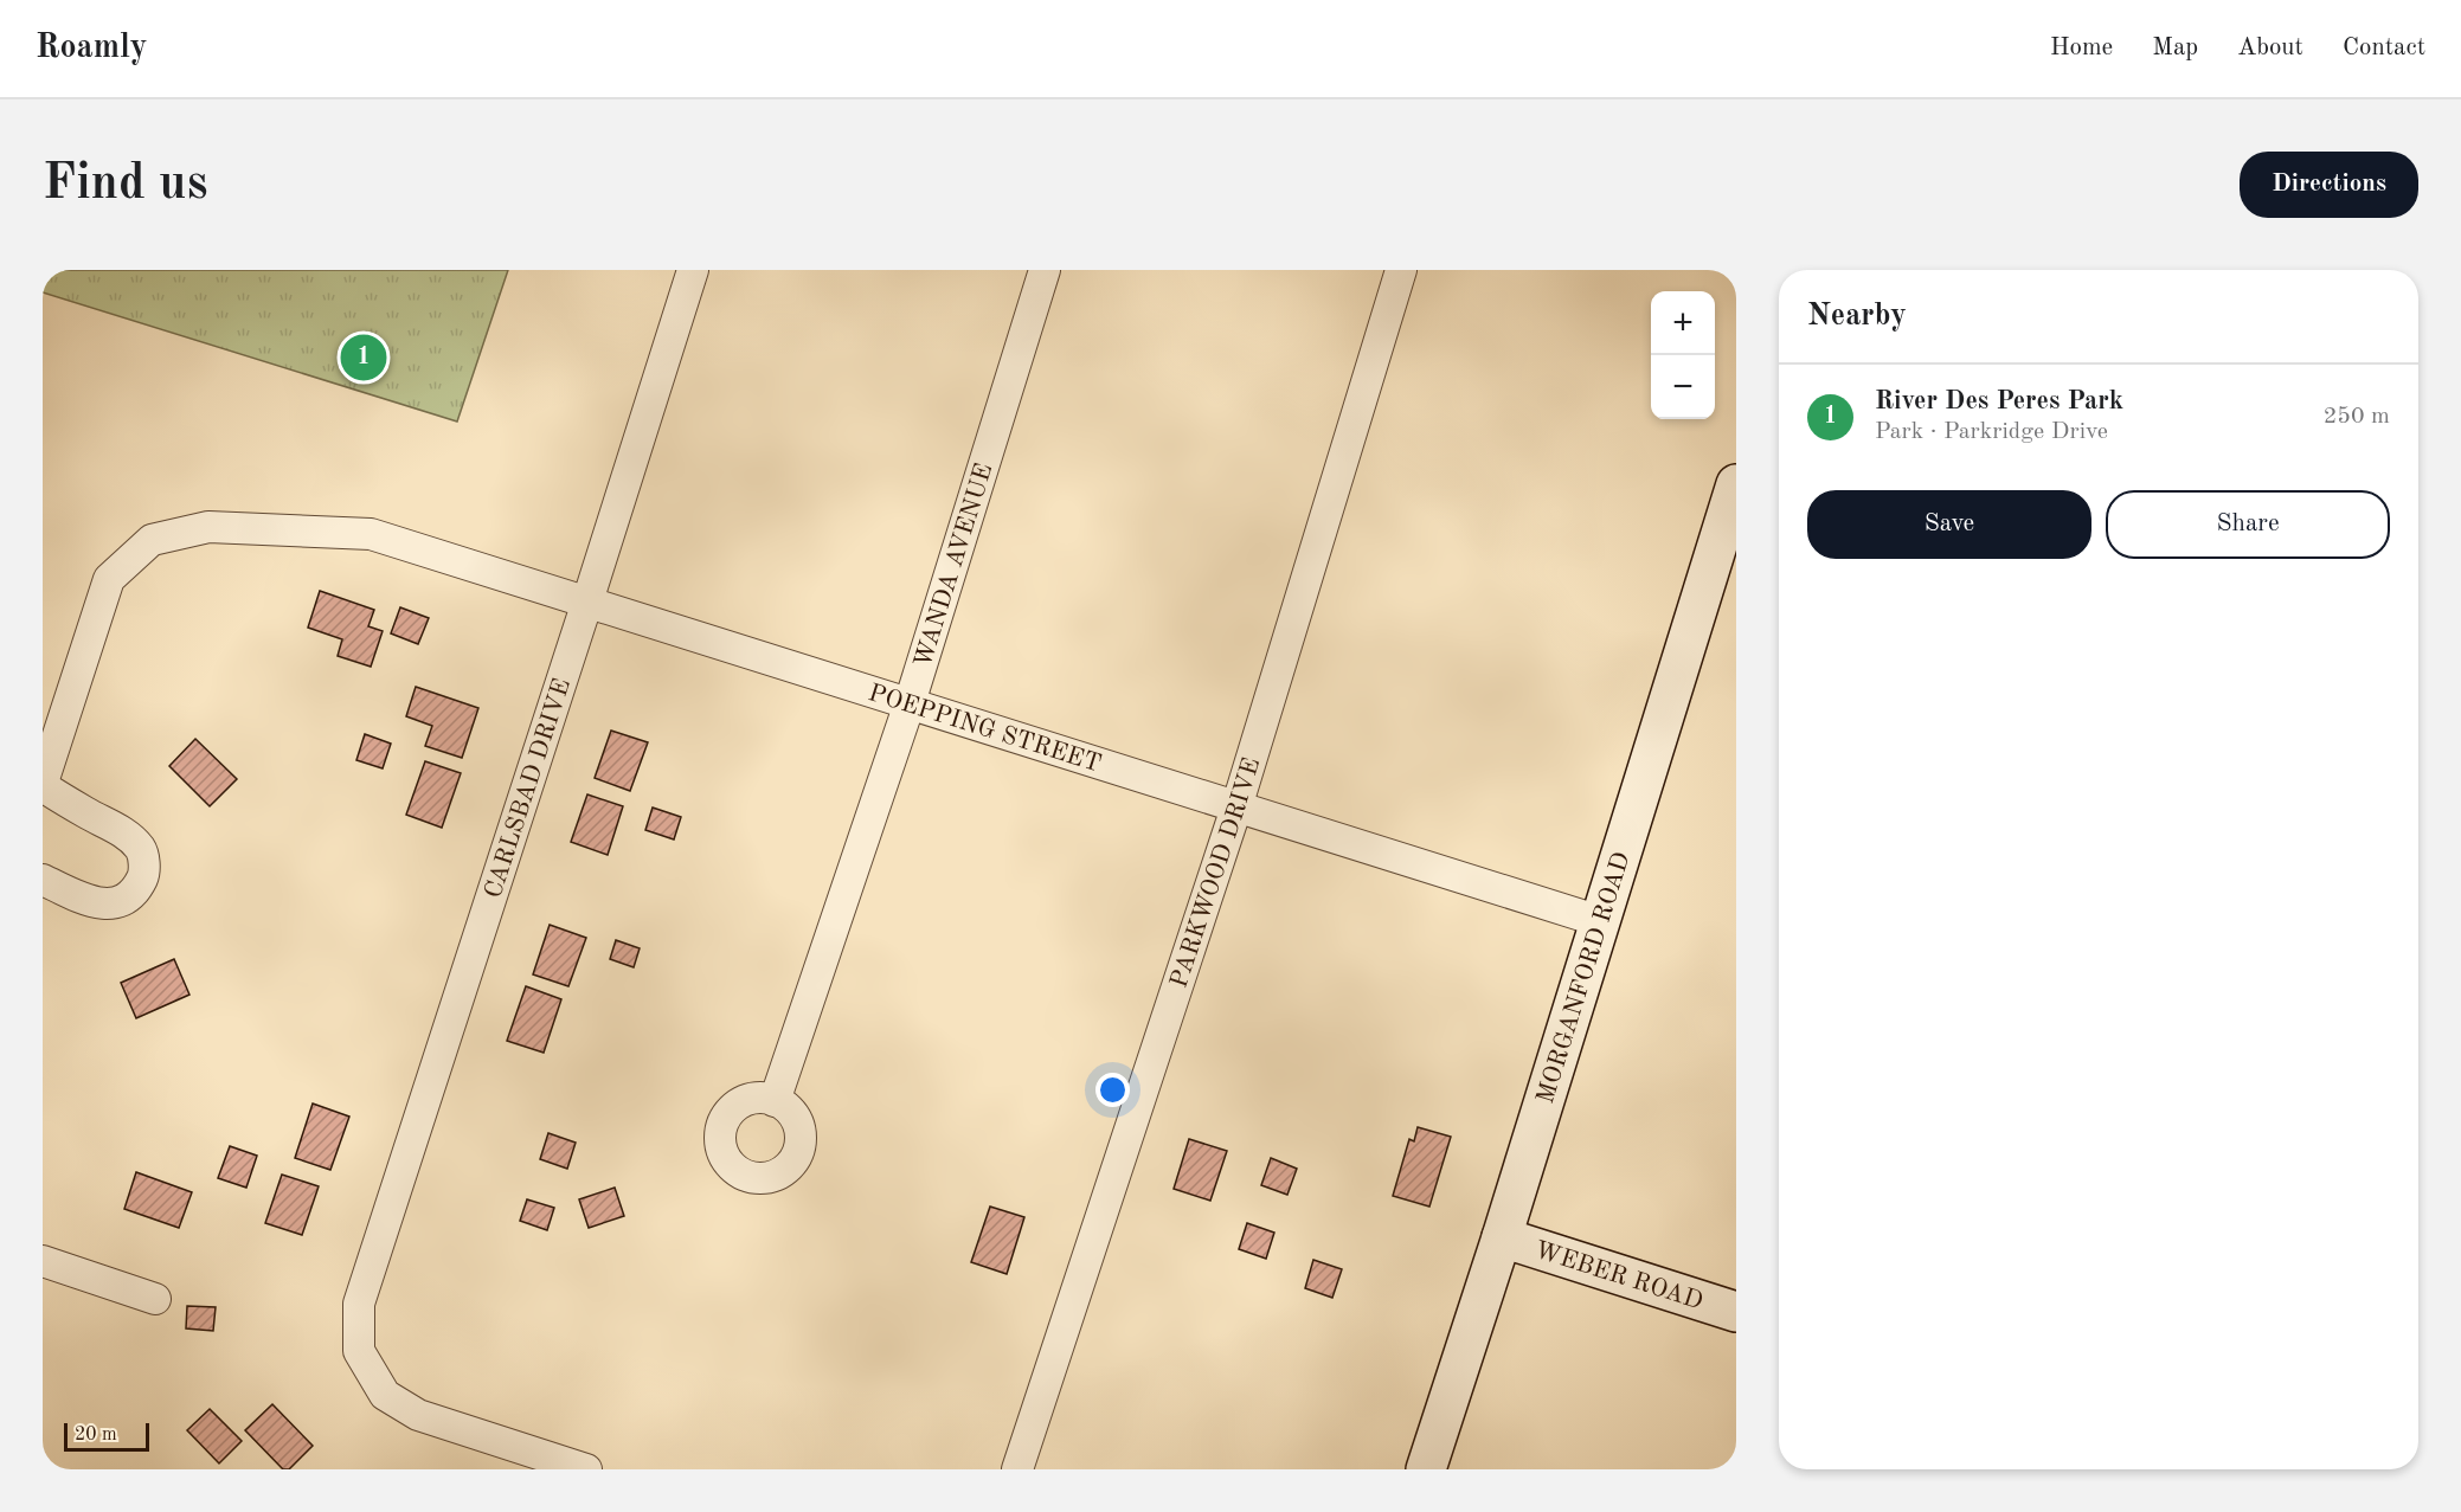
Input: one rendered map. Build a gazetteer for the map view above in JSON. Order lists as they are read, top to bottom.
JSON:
{
  "streets": {
    "main road": ["MORGANFORD ROAD", "WEBER ROAD"],
    "street": [
      "WANDA AVENUE",
      "POEPPING STREET",
      "CARLSBAD DRIVE",
      "PARKWOOD DRIVE"
    ]
  },
  "crossings": [
    ["WANDA AVENUE", "POEPPING STREET"],
    ["POEPPING STREET", "CARLSBAD DRIVE"],
    ["POEPPING STREET", "PARKWOOD DRIVE"],
    ["POEPPING STREET", "MORGANFORD ROAD"],
    ["MORGANFORD ROAD", "WEBER ROAD"]
  ],
  "scale_bar": "20 m",
  "page": {
    "header": "Roamly",
    "nav": [
      "Home",
      "Map",
      "About",
      "Contact"
    ],
    "buttons": [
      "Directions",
      ["Save", "Share"]
    ],
    "title": "Find us",
    "heading": "Nearby",
    "map_buttons": ["+", "−"],
    "pins": "1",
    "list": [
      {
        "mark": "1",
        "name": "River Des Peres Park",
        "note": "Park · Parkridge Drive",
        "value": "250 m"
      }
    ],
    "scale": "20 m"
  }
}
